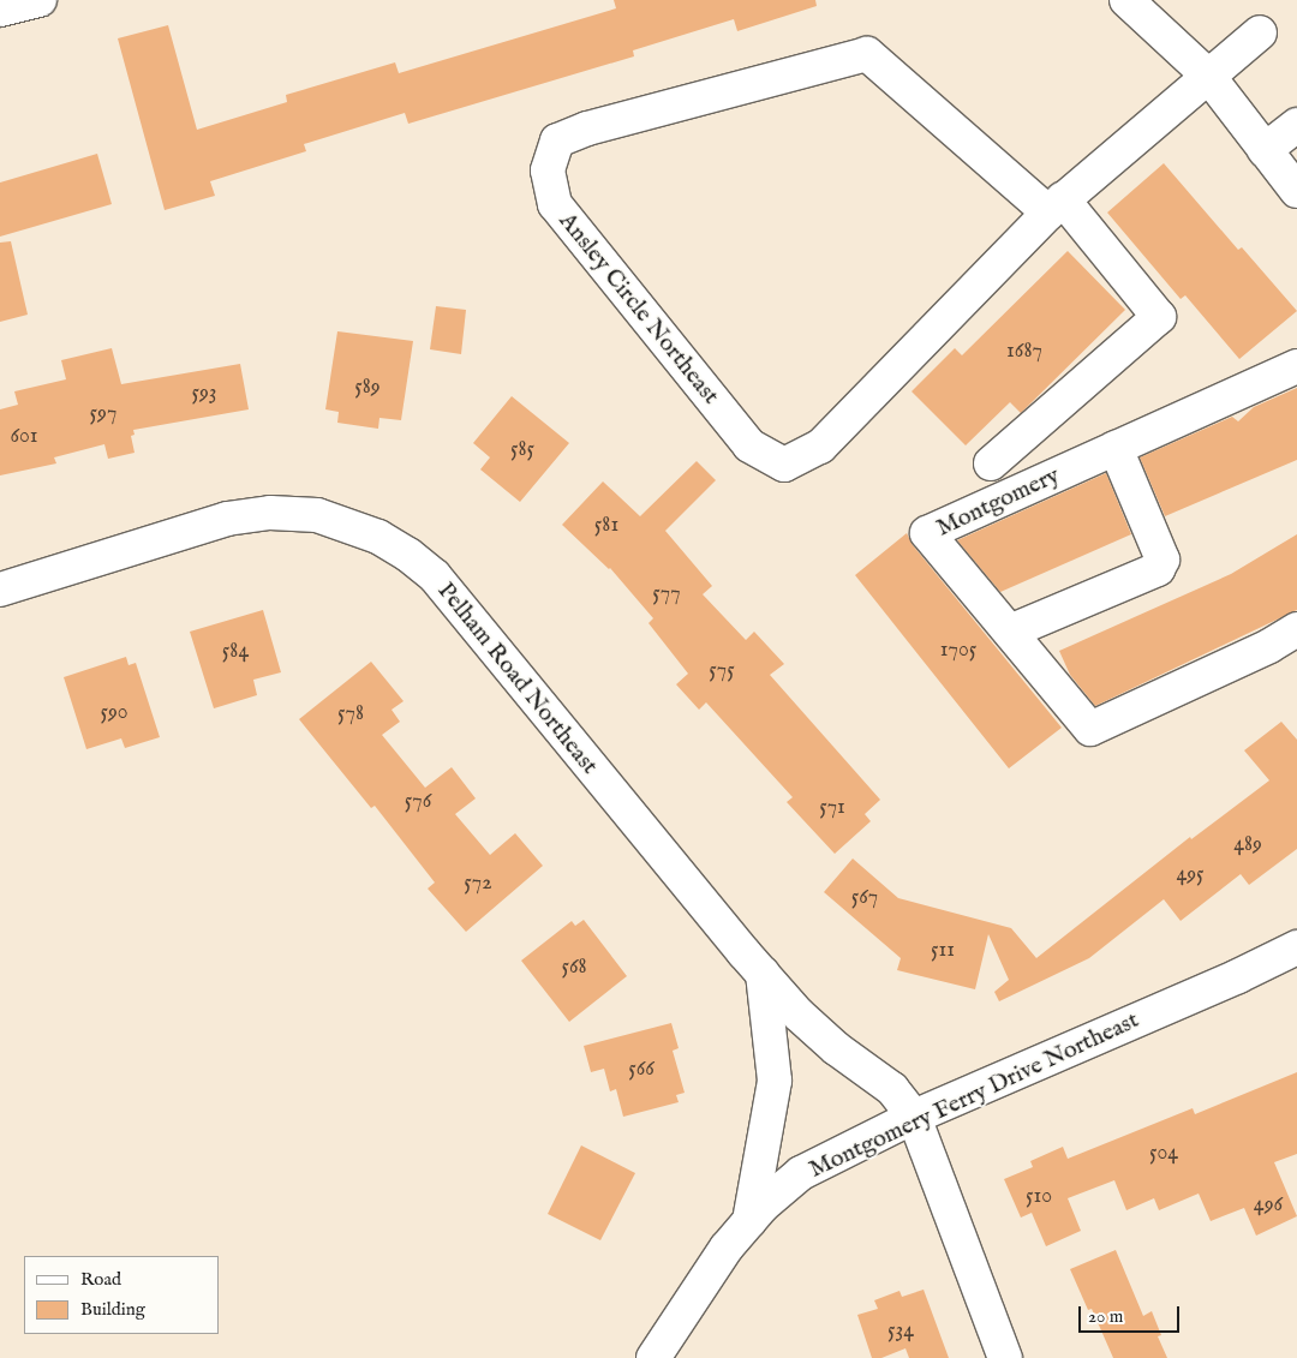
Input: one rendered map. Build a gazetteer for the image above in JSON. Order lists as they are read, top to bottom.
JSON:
{
  "streets": {
    "street": [
      "Ansley Circle Northeast",
      "Montgomery",
      "Pelham Road Northeast",
      "Montgomery Ferry Drive Northeast"
    ]
  },
  "crossings": [
    ["Pelham Road Northeast", "Montgomery Ferry Drive Northeast"]
  ],
  "house_numbers": [
    "1687",
    "589",
    "593",
    "597",
    "601",
    "585",
    "581",
    "577",
    "1705",
    "584",
    "575",
    "590",
    "578",
    "576",
    "571",
    "489",
    "495",
    "572",
    "567",
    "511",
    "568",
    "566",
    "504",
    "510",
    "496",
    "534"
  ],
  "legend": ["Road", "Building"],
  "scale_bar": "20 m"
}
